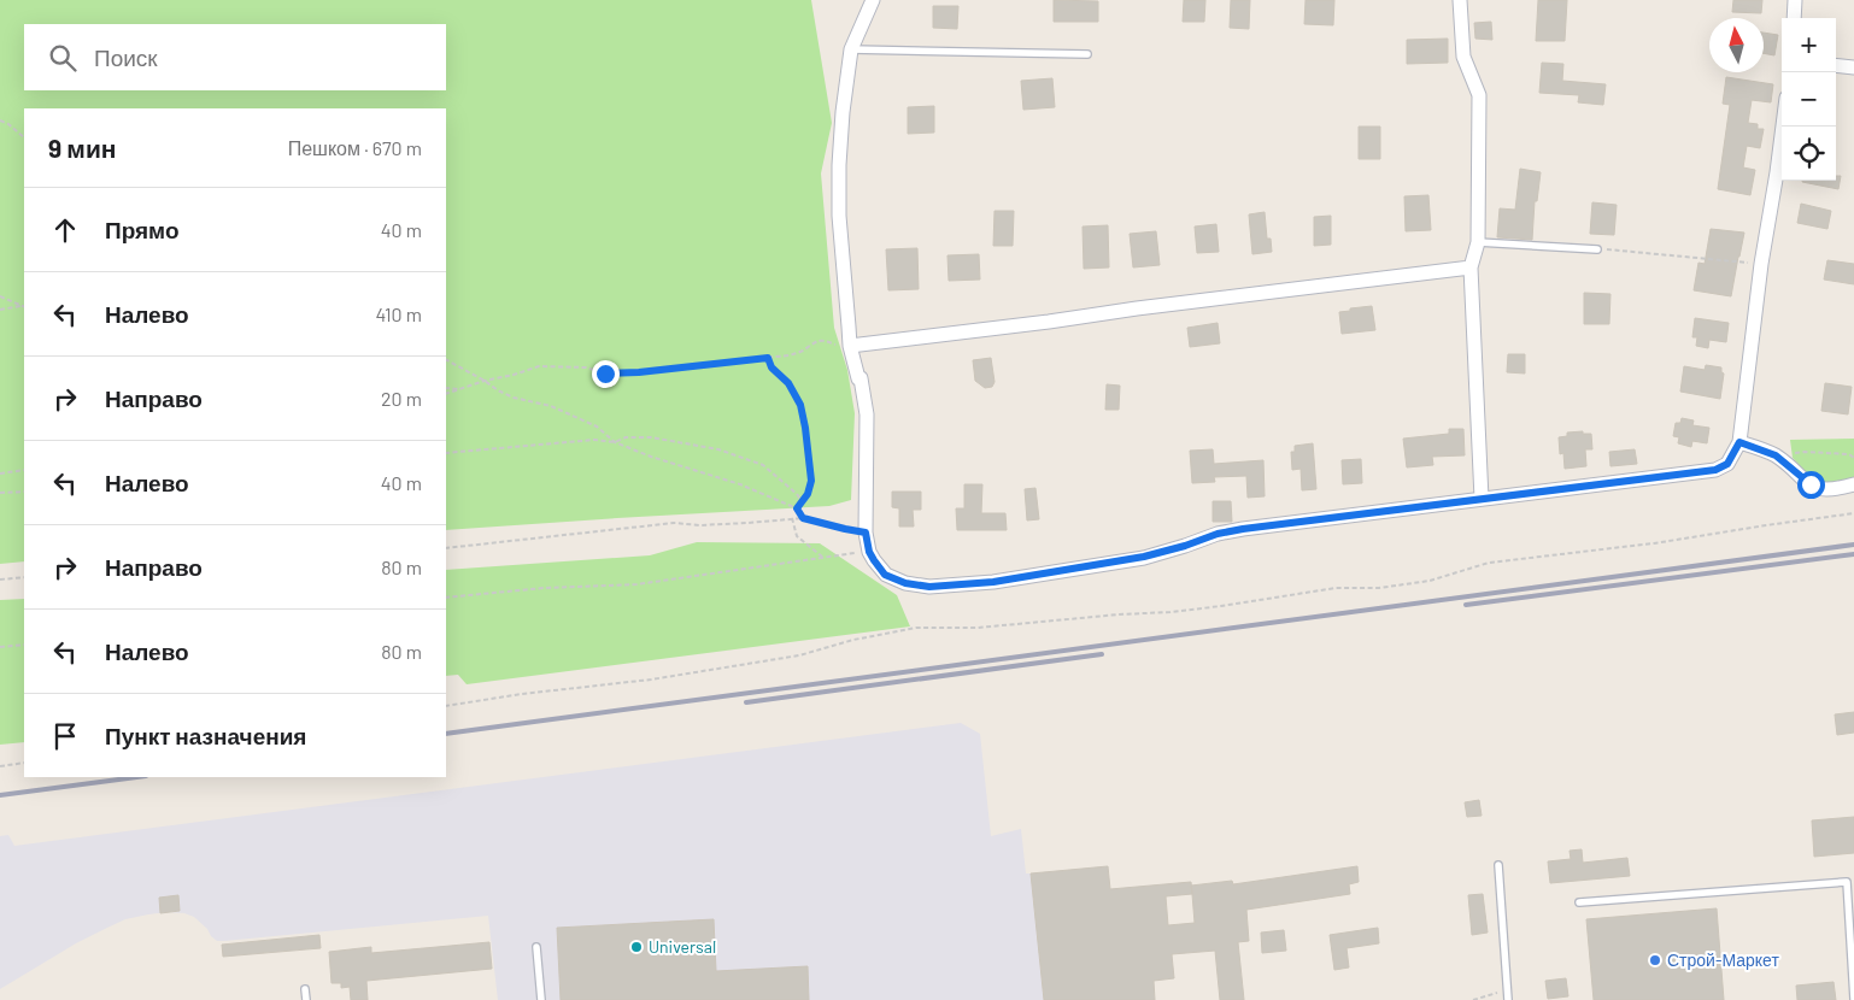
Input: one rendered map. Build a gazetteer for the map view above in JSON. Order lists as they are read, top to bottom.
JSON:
{
  "places": ["Universal", "Строй-Маркет"],
  "north": "top",
  "page": {
    "map_buttons": ["+", "−"],
    "search": "Поиск",
    "heading": ["9 мин", "Пешком · 670 m"],
    "list": [
      ["Прямо", "40 m"],
      ["Налево", "410 m"],
      ["Направо", "20 m"],
      ["Налево", "40 m"],
      ["Направо", "80 m"],
      ["Налево", "80 m"],
      "Пункт назначения"
    ]
  }
}
